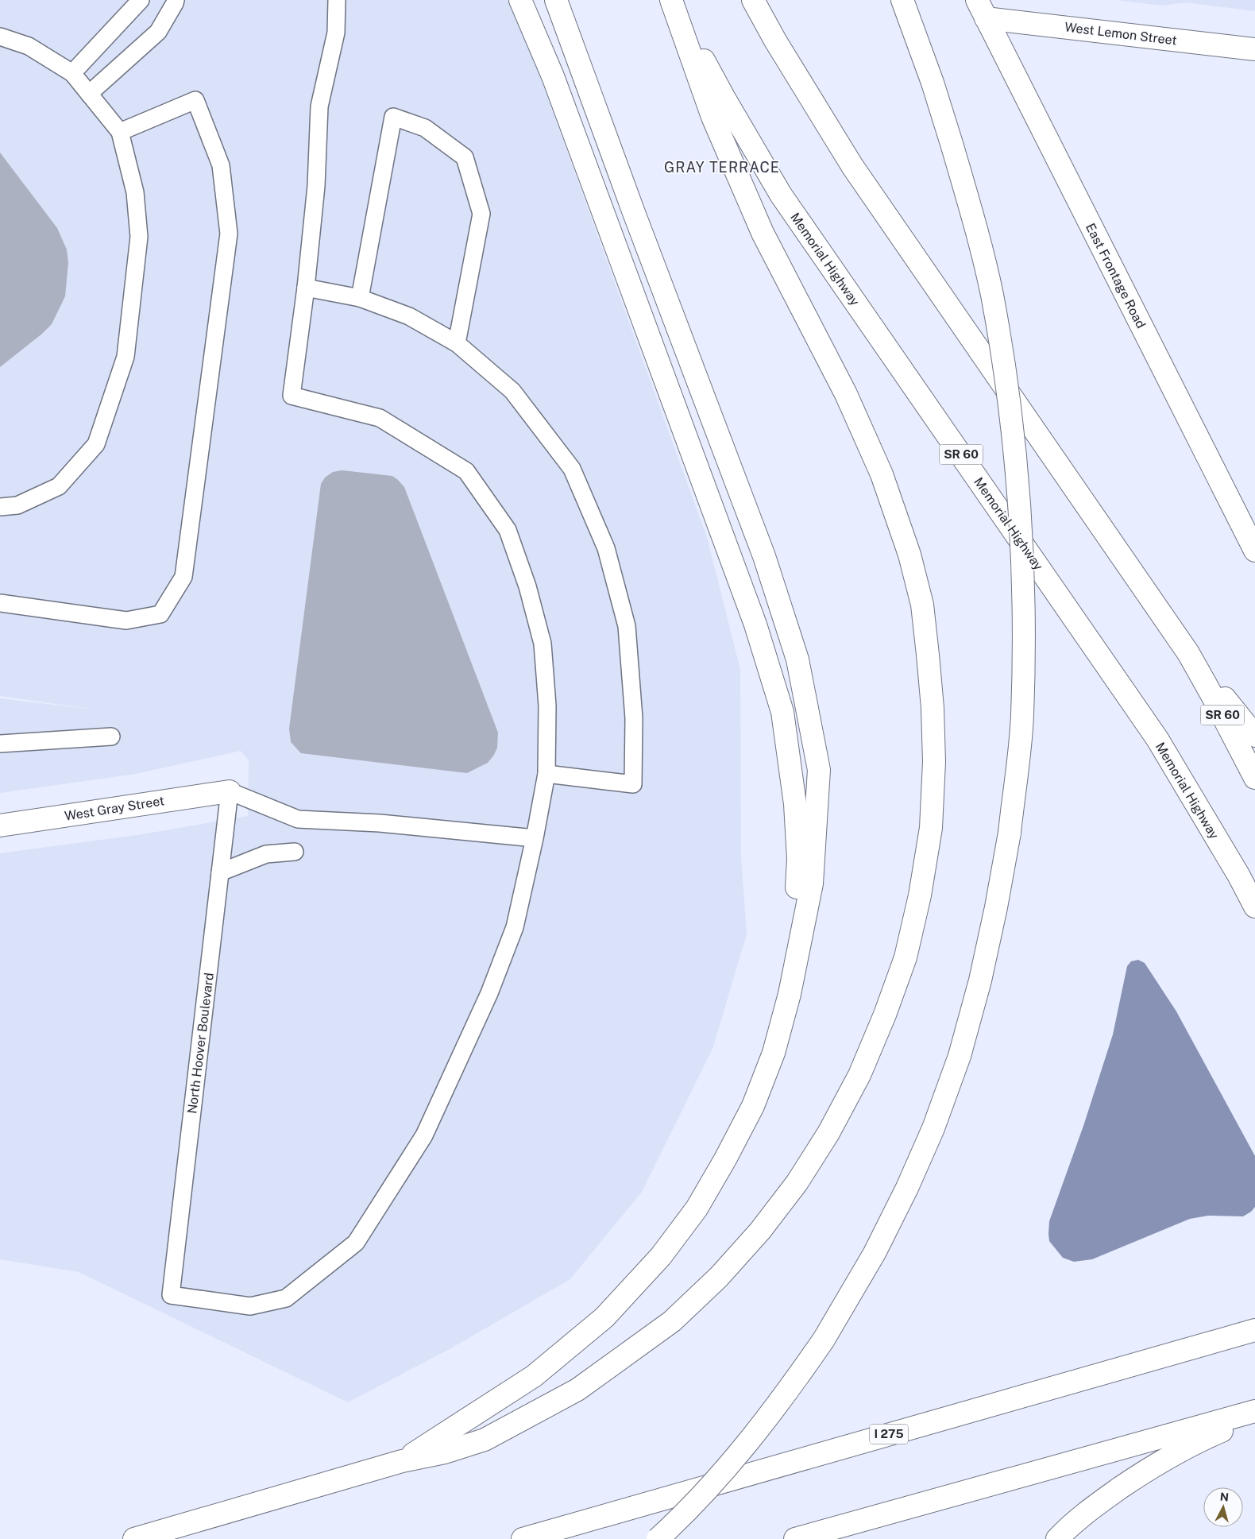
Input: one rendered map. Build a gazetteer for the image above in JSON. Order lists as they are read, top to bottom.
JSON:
{
  "streets": {
    "main road": [
      "West Lemon Street",
      "Memorial Highway",
      "East Frontage Road",
      "SR 60",
      "West Gray Street",
      "I 275"
    ],
    "lane": ["North Hoover Boulevard"]
  },
  "crossings": [
    ["West Lemon Street", "East Frontage Road"],
    ["West Gray Street", "North Hoover Boulevard"]
  ],
  "districts": ["GRAY TERRACE"],
  "north": "top"
}
